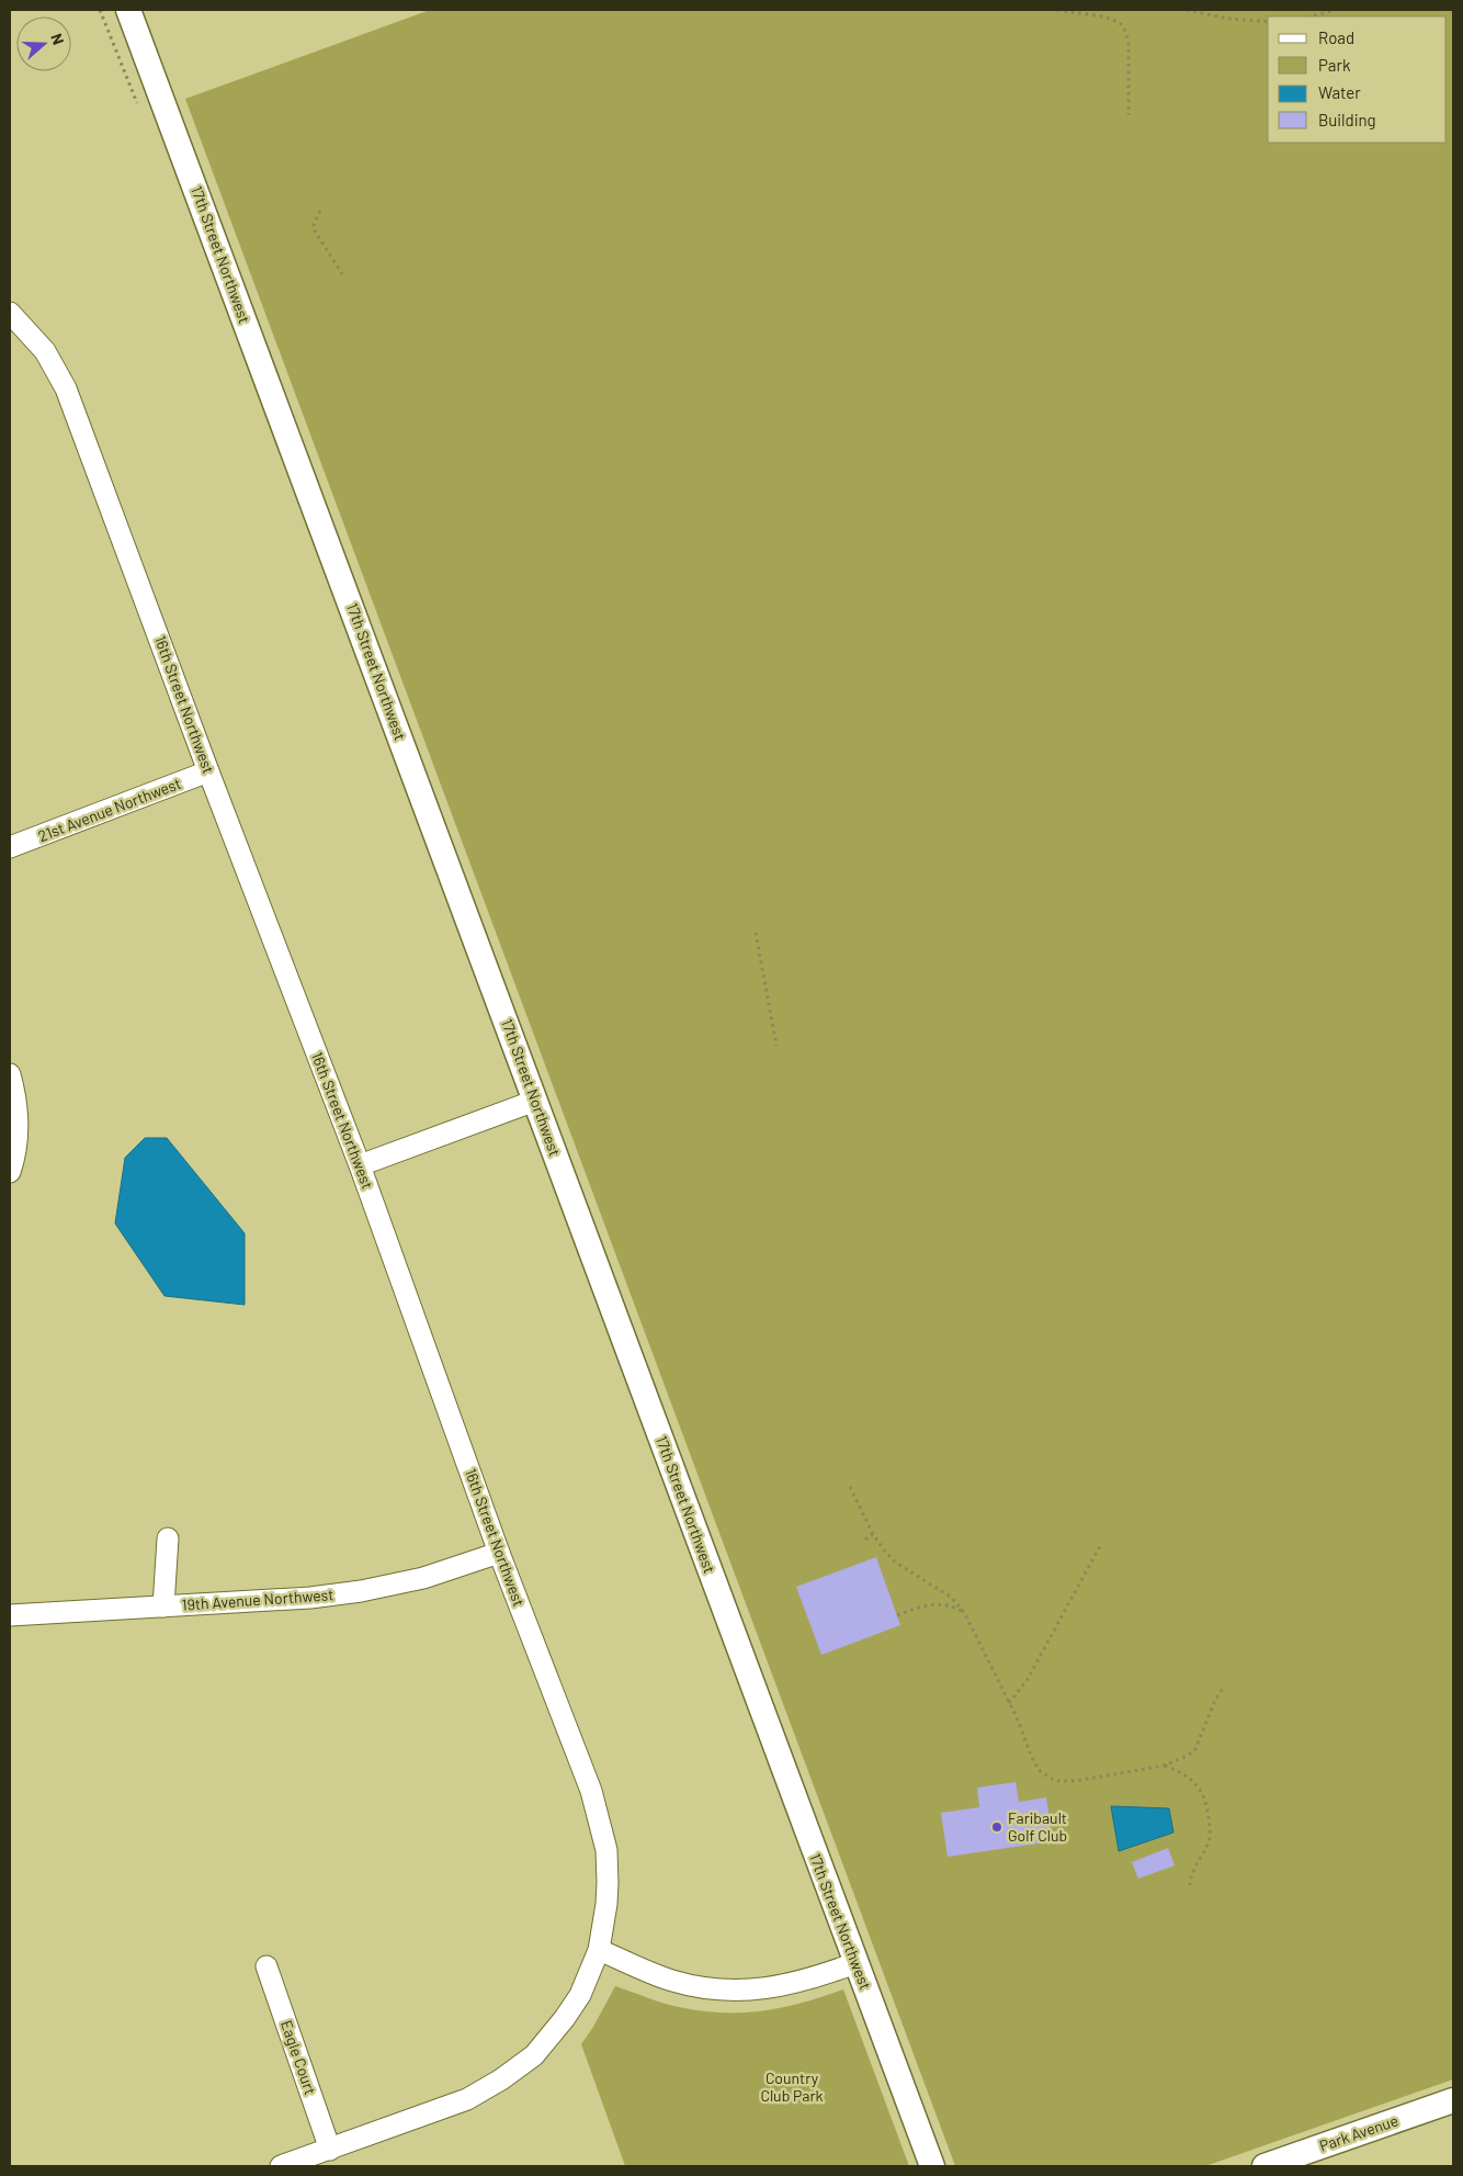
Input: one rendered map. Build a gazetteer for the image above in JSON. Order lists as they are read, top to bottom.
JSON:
{
  "streets": {
    "street": [
      "17th Street Northwest",
      "16th Street Northwest",
      "21st Avenue Northwest",
      "19th Avenue Northwest",
      "Eagle Court",
      "Park Avenue"
    ]
  },
  "crossings": [
    ["16th Street Northwest", "21st Avenue Northwest"],
    ["16th Street Northwest", "19th Avenue Northwest"],
    ["16th Street Northwest", "Eagle Court"]
  ],
  "parks": ["Country Club Park"],
  "places": ["Faribault Golf Club"],
  "legend": [
    "Road",
    "Park",
    "Water",
    "Building"
  ],
  "north": "right"
}
